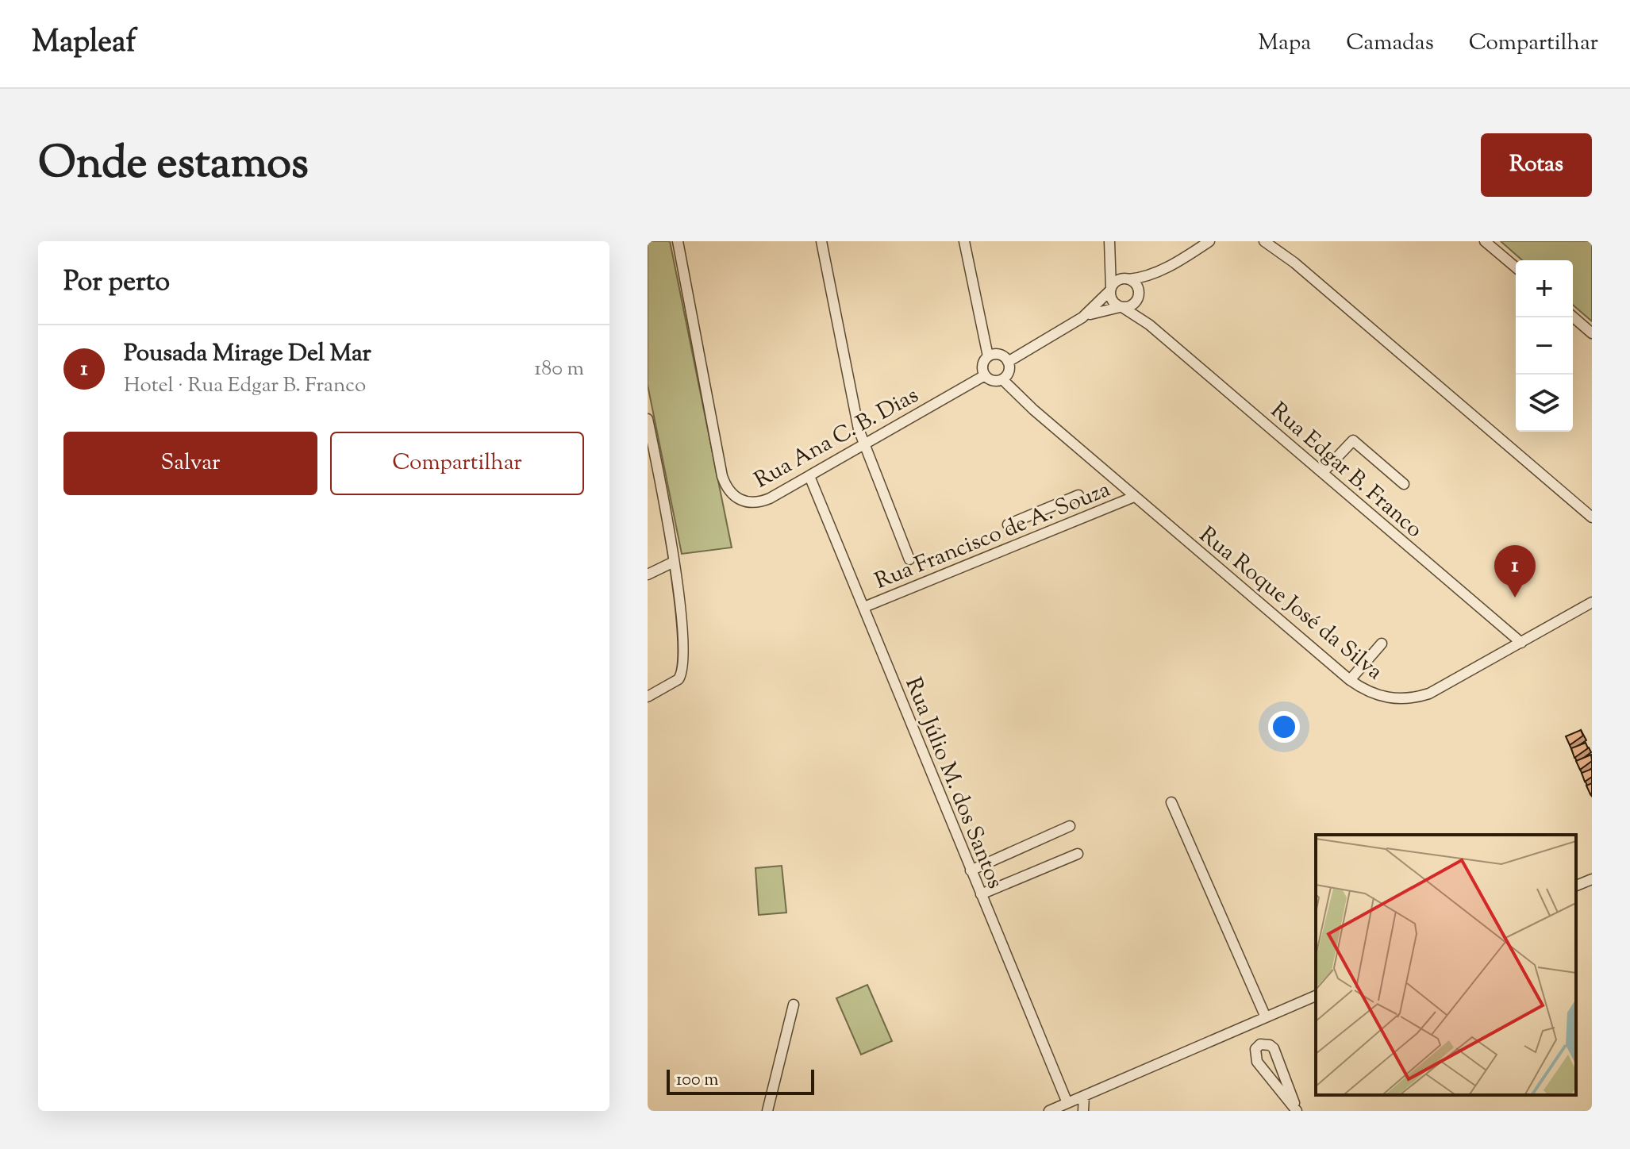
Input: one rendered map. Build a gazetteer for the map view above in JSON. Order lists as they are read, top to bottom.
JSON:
{
  "streets": {
    "street": [
      "Rua Ana C. B. Dias",
      "Rua Edgar B. Franco",
      "Rua Francisco de A. Souza",
      "Rua Roque José da Silva",
      "Rua Júlio M. dos Santos"
    ]
  },
  "crossings": [
    ["Rua Ana C. B. Dias", "Rua Roque José da Silva"],
    ["Rua Ana C. B. Dias", "Rua Júlio M. dos Santos"],
    ["Rua Edgar B. Franco", "Rua Roque José da Silva"],
    ["Rua Francisco de A. Souza", "Rua Roque José da Silva"],
    ["Rua Francisco de A. Souza", "Rua Júlio M. dos Santos"]
  ],
  "scale_bar": "100 m",
  "page": {
    "header": "Mapleaf",
    "nav": ["Mapa", "Camadas", "Compartilhar"],
    "title": "Onde estamos",
    "buttons": [
      "Rotas",
      ["Salvar", "Compartilhar"]
    ],
    "heading": "Por perto",
    "map_buttons": ["+", "−"],
    "list": [
      {
        "mark": "1",
        "name": "Pousada Mirage Del Mar",
        "note": "Hotel · Rua Edgar B. Franco",
        "value": "180 m"
      }
    ],
    "pins": "1",
    "scale": "100 m"
  }
}
